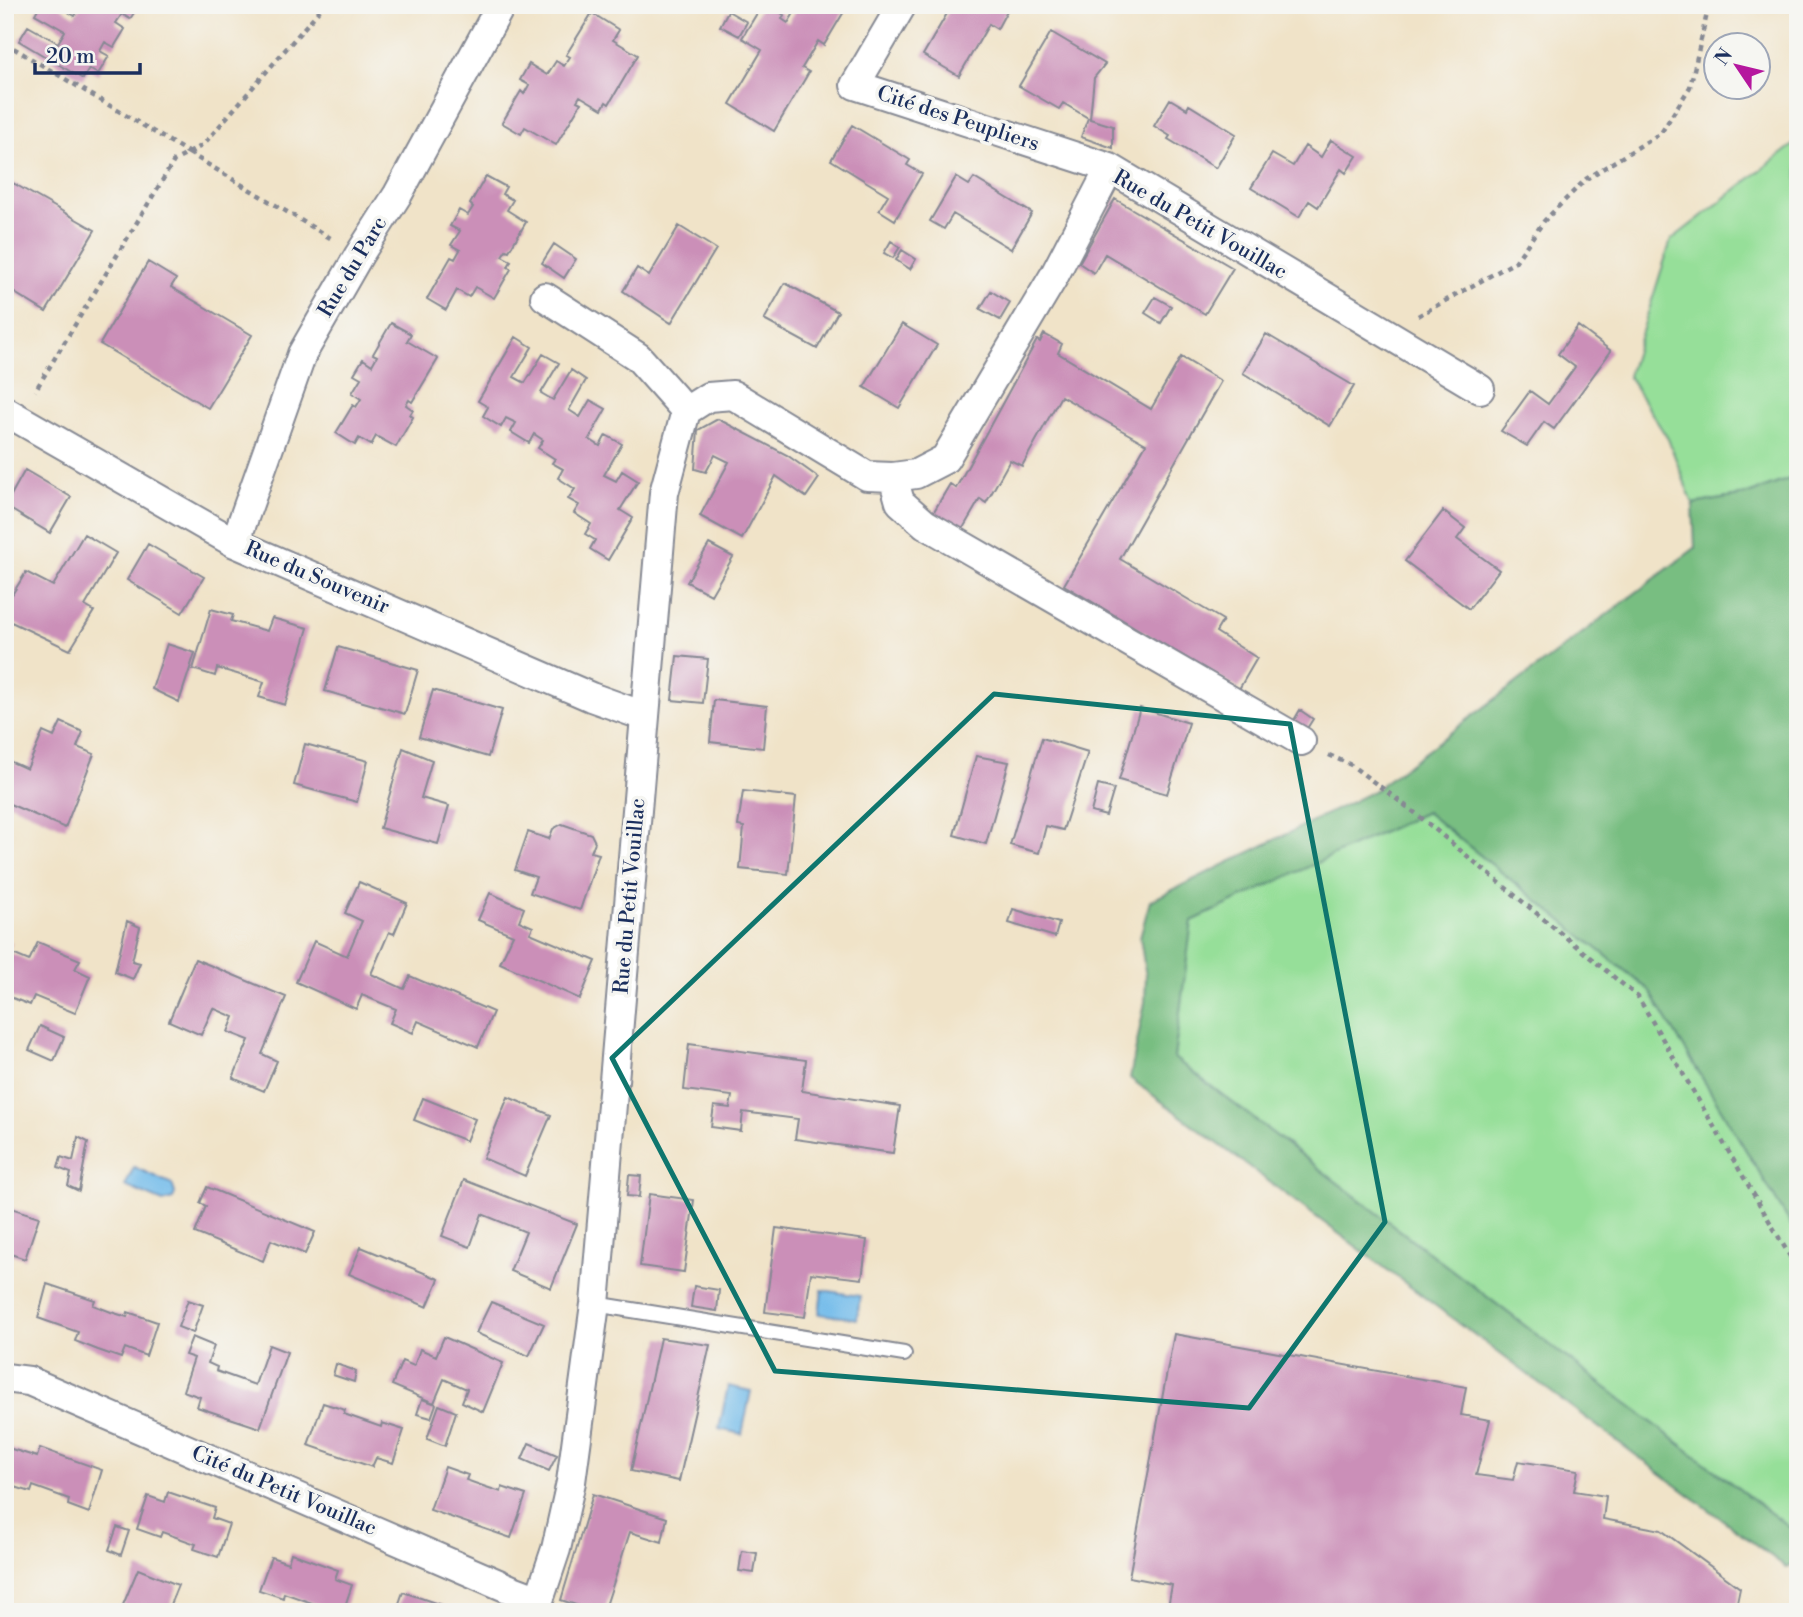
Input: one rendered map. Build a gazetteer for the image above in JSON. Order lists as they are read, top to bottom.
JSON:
{
  "streets": {
    "street": [
      "Cité des Peupliers",
      "Rue du Petit Vouillac",
      "Rue du Parc",
      "Rue du Souvenir",
      "Cité du Petit Vouillac"
    ]
  },
  "crossings": [
    ["Cité des Peupliers", "Rue du Petit Vouillac"],
    ["Rue du Petit Vouillac", "Rue du Souvenir"],
    ["Rue du Petit Vouillac", "Cité du Petit Vouillac"],
    ["Rue du Parc", "Rue du Souvenir"]
  ],
  "scale_bar": "20 m",
  "north": "top left"
}
